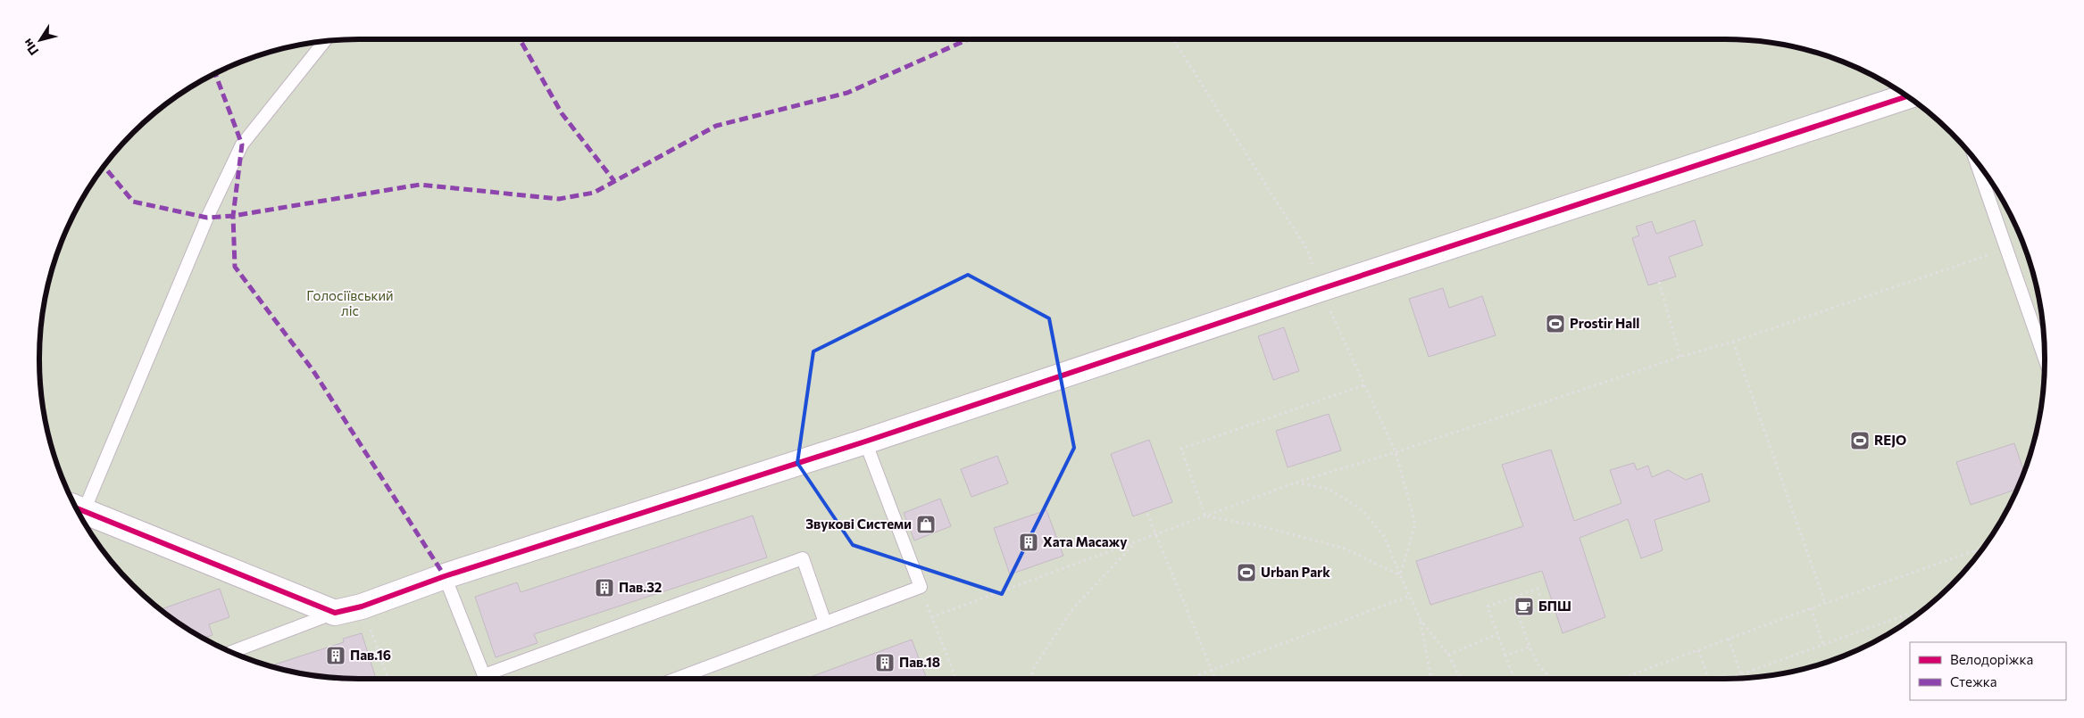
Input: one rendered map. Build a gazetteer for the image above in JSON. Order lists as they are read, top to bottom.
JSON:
{
  "parks": ["Голосіївський ліс"],
  "places": {
    "sports": ["Prostir Hall", "REJO", "Urban Park"],
    "shop": ["Звукові Системи"],
    "building": [
      "Хата Масажу",
      "Пав.32",
      "Пав.16",
      "Пав.18"
    ],
    "cafe": ["БПШ"]
  },
  "legend": ["Велодоріжка", "Стежка"],
  "north": "bottom left"
}
